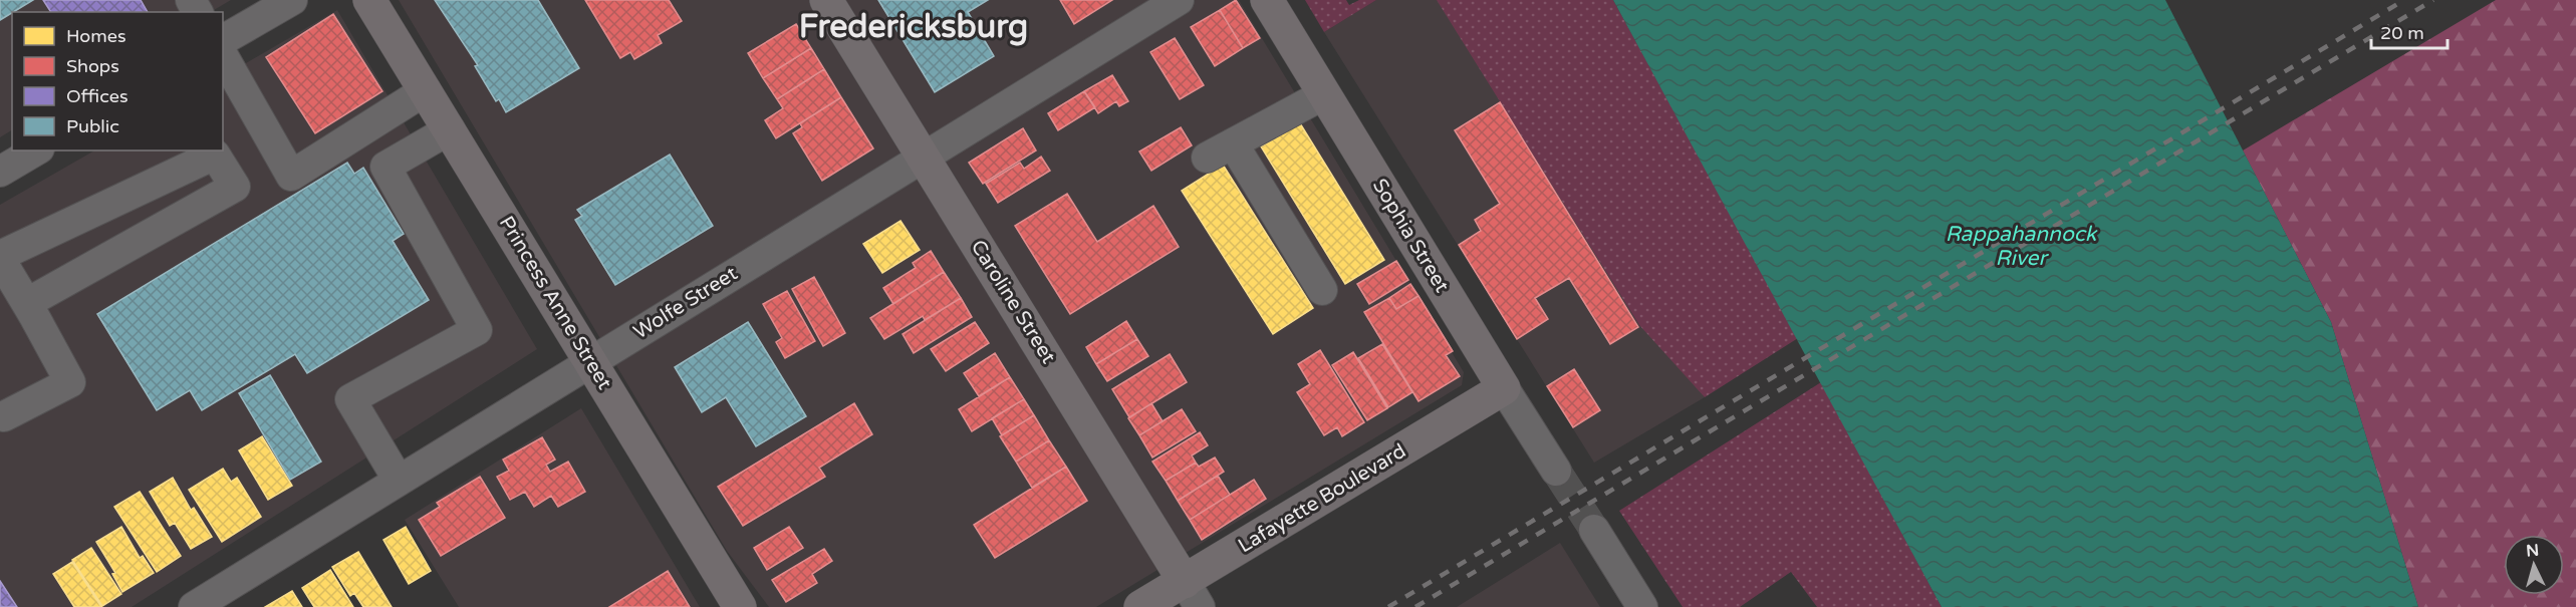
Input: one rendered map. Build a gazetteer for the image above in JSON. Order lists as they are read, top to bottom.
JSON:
{
  "streets": {
    "main road": [
      "Sophia Street",
      "Caroline Street",
      "Princess Anne Street",
      "Lafayette Boulevard"
    ],
    "street": ["Wolfe Street"]
  },
  "crossings": [
    ["Sophia Street", "Lafayette Boulevard"],
    ["Caroline Street", "Wolfe Street"],
    ["Caroline Street", "Lafayette Boulevard"],
    ["Princess Anne Street", "Wolfe Street"]
  ],
  "districts": ["Fredericksburg"],
  "water": ["Rappahannock River"],
  "legend": [
    "Homes",
    "Shops",
    "Offices",
    "Public"
  ],
  "scale_bar": "20 m",
  "north": "top"
}
